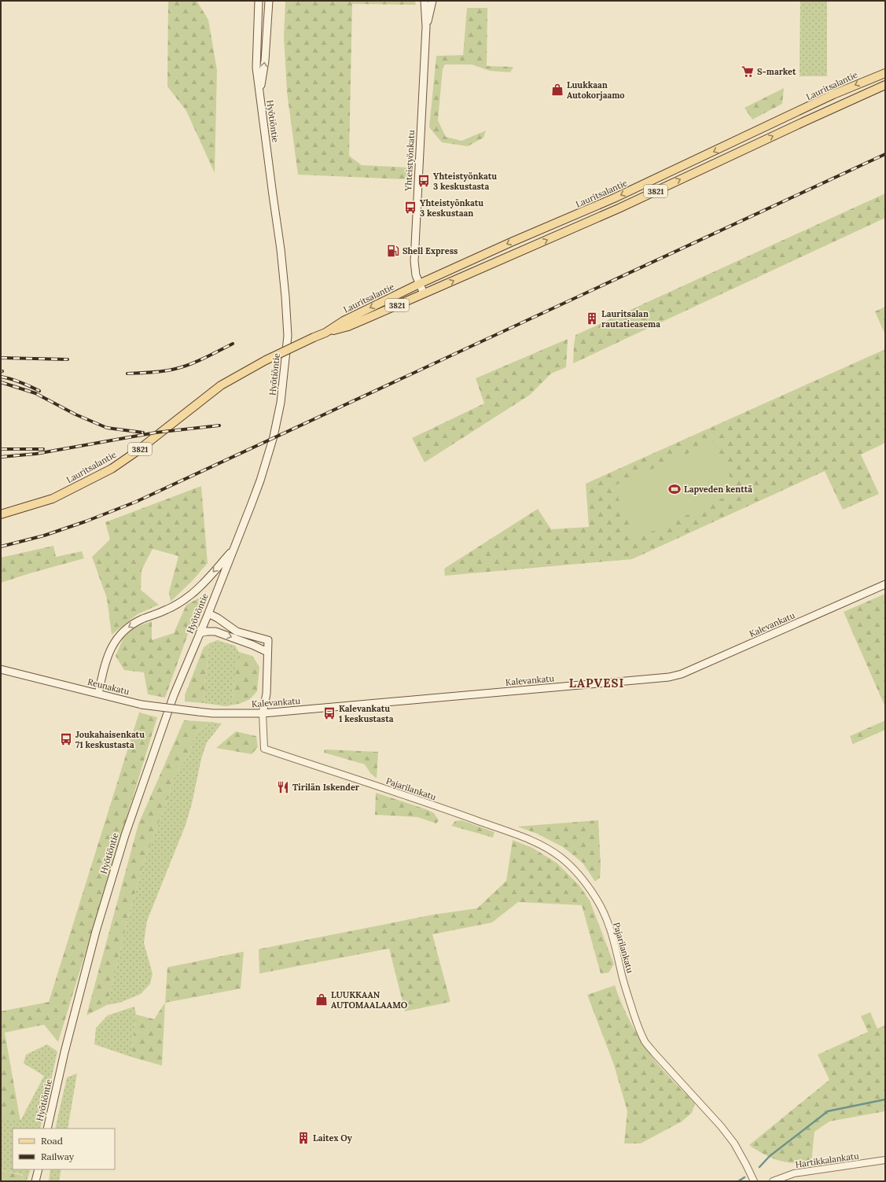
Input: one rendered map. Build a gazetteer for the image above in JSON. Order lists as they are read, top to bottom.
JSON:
{
  "streets": {
    "main road": [
      "Lauritsalantie",
      "Hyötiöntie",
      "Yhteistyönkatu",
      "3821",
      "Kalevankatu",
      "Reunakatu"
    ],
    "street": ["Pajarilankatu", "Hartikkalankatu"]
  },
  "crossings": [
    ["Lauritsalantie", "Yhteistyönkatu"],
    ["Kalevankatu", "Reunakatu"],
    ["Kalevankatu", "Pajarilankatu"]
  ],
  "districts": ["LAPVESI"],
  "places": {
    "supermarket": ["S-market"],
    "shop": ["Luukkaan Autokorjaamo", "LUUKKAAN AUTOMAALAAMO"],
    "bus stop": [
      "Yhteistyönkatu 3 keskustasta",
      "Yhteistyönkatu 3 keskustaan",
      "Kalevankatu 1 keskustasta",
      "Joukahaisenkatu 71 keskustasta"
    ],
    "fuel station": ["Shell Express"],
    "building": ["Lauritsalan rautatieasema", "Laitex Oy"],
    "sports": ["Lapveden kenttä"],
    "restaurant": ["Tirilän Iskender"]
  },
  "legend": ["Road", "Railway"]
}
